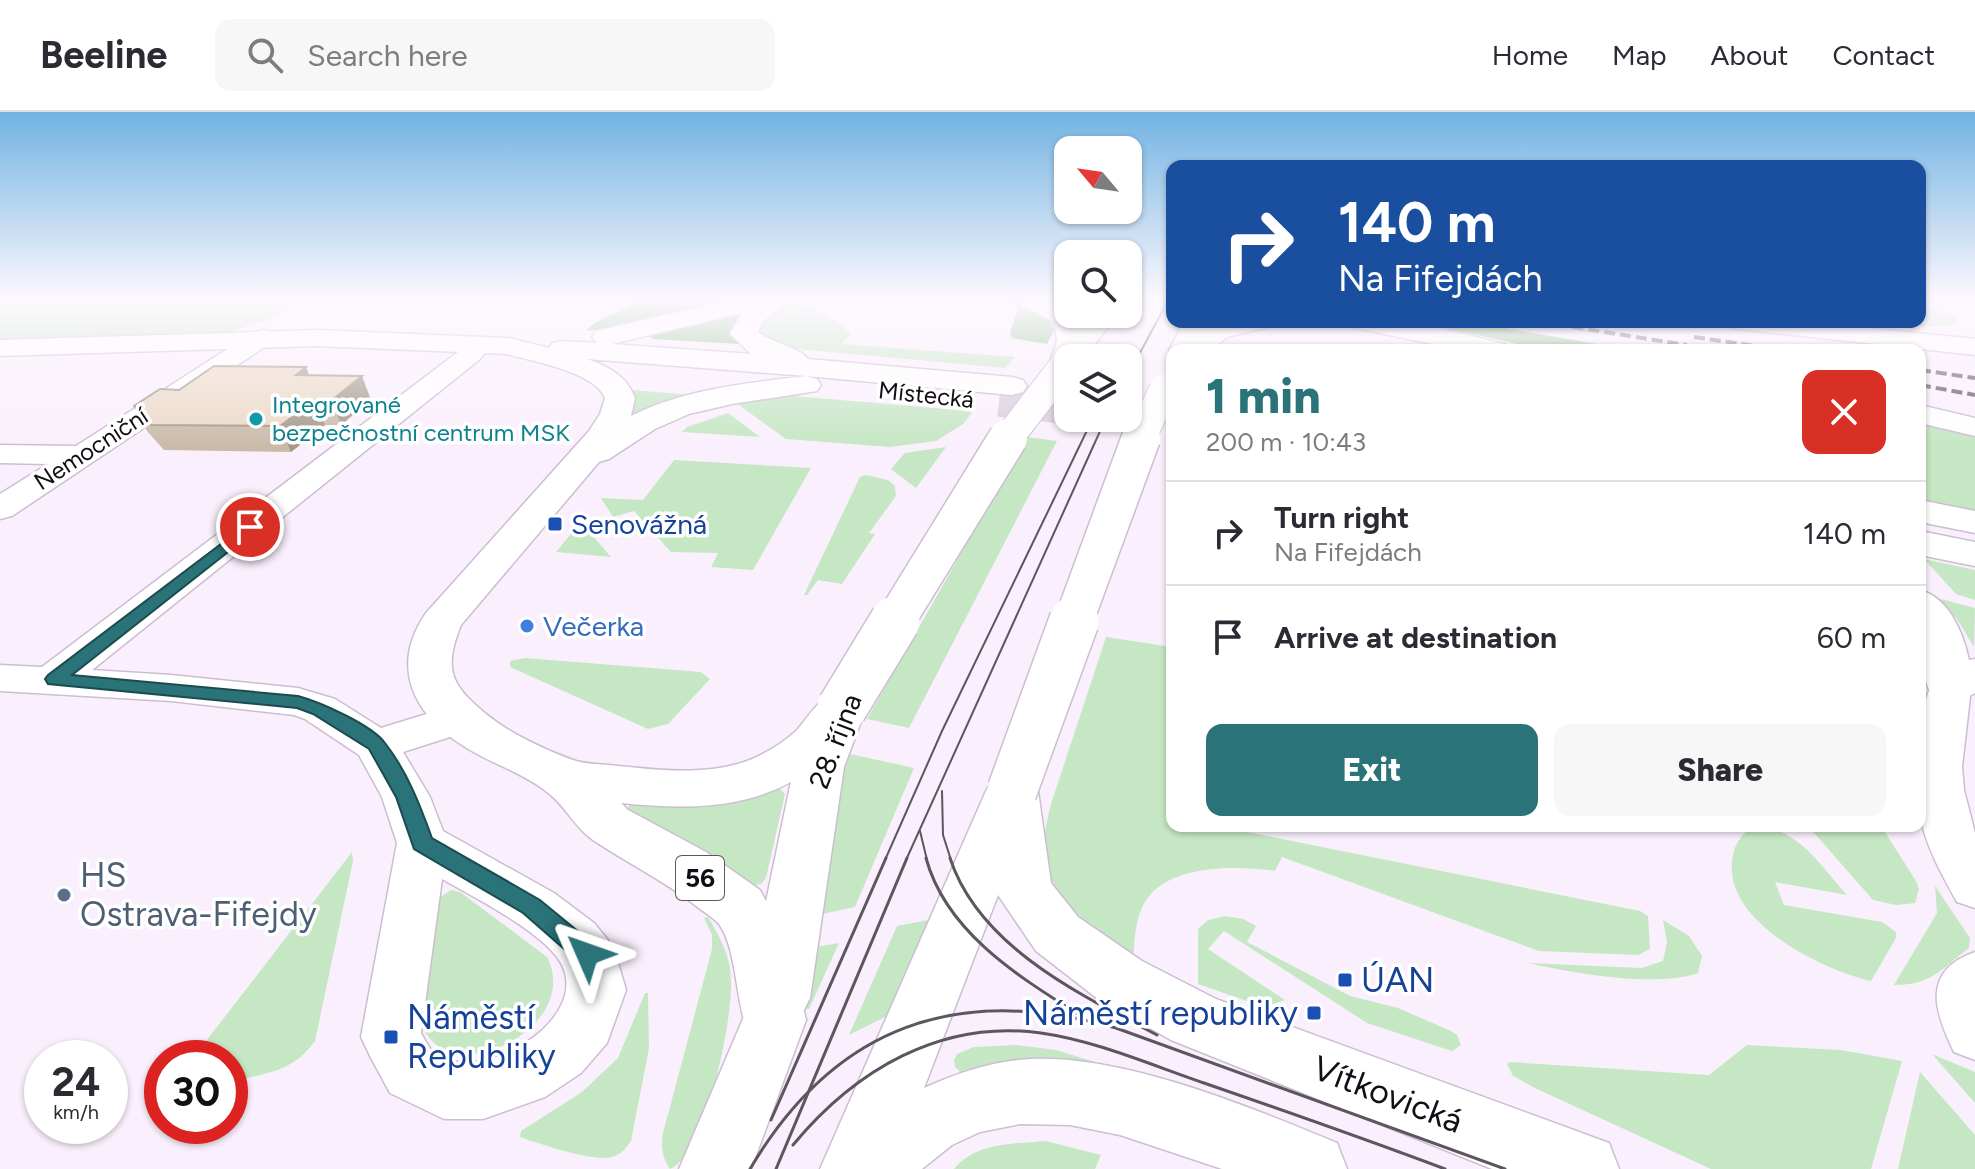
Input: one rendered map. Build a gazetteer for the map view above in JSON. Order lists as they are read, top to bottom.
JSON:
{
  "streets": {
    "main road": [
      "Místecká",
      "28. října",
      "56",
      "Vítkovická"
    ],
    "street": ["Nemocniční"]
  },
  "crossings": [
    ["Místecká", "56"],
    ["28. října", "56"]
  ],
  "places": {
    "other": ["Integrované bezpečnostní centrum MSK", "Večerka", "HS Ostrava-Fifejdy"],
    "transit": [
      "Senovážná",
      "ÚAN",
      "Náměstí republiky",
      "Náměstí Republiky"
    ]
  },
  "north": "top left",
  "page": {
    "header": "Beeline",
    "search": "Search here",
    "nav": [
      "Home",
      "Map",
      "About",
      "Contact"
    ],
    "turn": ["140 m", "Na Fifejdách"],
    "heading": ["1 min", "200 m · 10:43"],
    "list": [
      {
        "name": "Turn right",
        "note": "Na Fifejdách",
        "value": "140 m"
      },
      {
        "name": "Arrive at destination",
        "value": "60 m"
      }
    ],
    "buttons": ["Exit", "Share"],
    "speed": "24 km/h",
    "limit": "30"
  }
}
